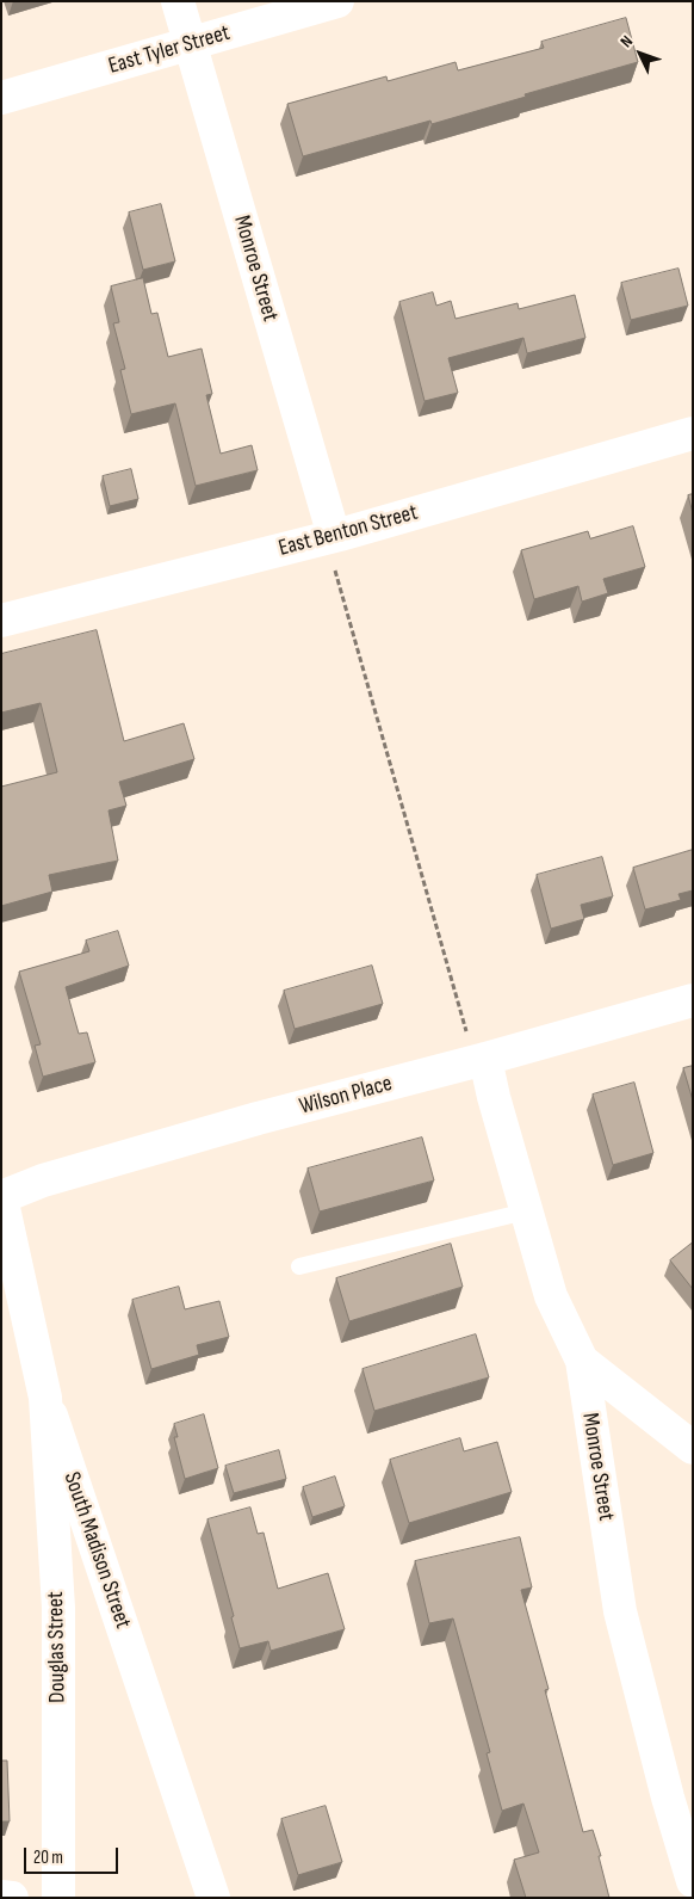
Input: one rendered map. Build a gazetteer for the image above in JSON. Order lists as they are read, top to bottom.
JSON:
{
  "streets": {
    "street": [
      "East Tyler Street",
      "Monroe Street",
      "East Benton Street",
      "Wilson Place",
      "South Madison Street",
      "Douglas Street"
    ]
  },
  "crossings": [
    ["East Tyler Street", "Monroe Street"],
    ["Monroe Street", "East Benton Street"],
    ["Monroe Street", "Wilson Place"],
    ["Wilson Place", "South Madison Street"],
    ["South Madison Street", "Douglas Street"]
  ],
  "scale_bar": "20 m",
  "north": "top left"
}
